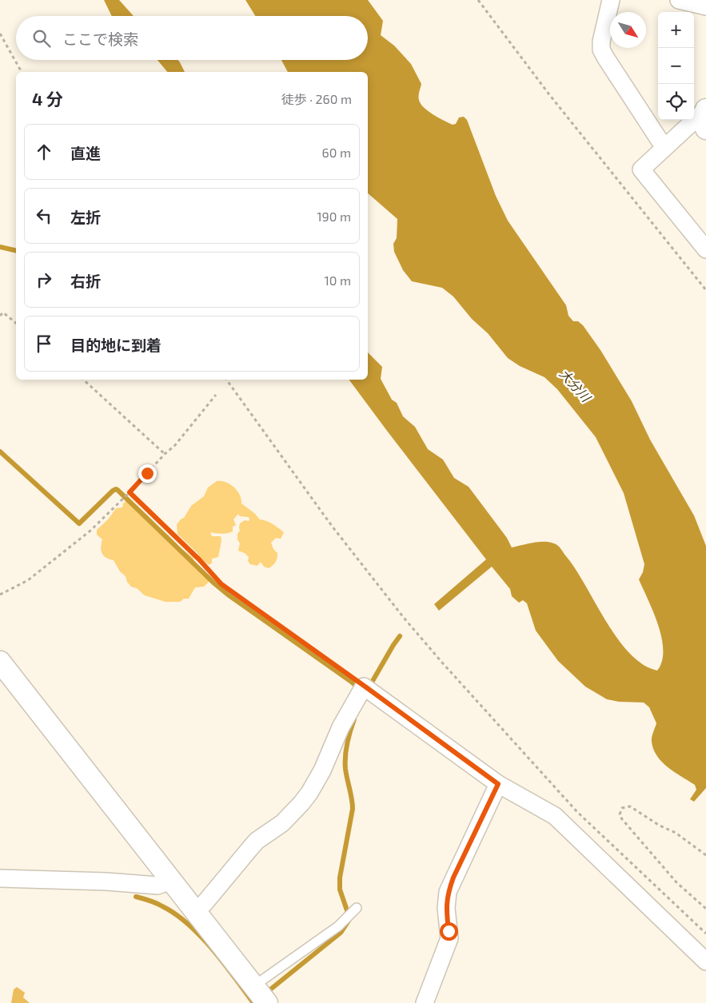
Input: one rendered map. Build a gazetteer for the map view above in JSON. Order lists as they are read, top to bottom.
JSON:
{
  "water": ["大分川"],
  "north": "bottom right",
  "page": {
    "map_buttons": ["+", "−"],
    "search": "ここで検索",
    "heading": ["4 分", "徒歩 · 260 m"],
    "list": [
      ["直進", "60 m"],
      ["左折", "190 m"],
      ["右折", "10 m"],
      "目的地に到着"
    ]
  }
}
